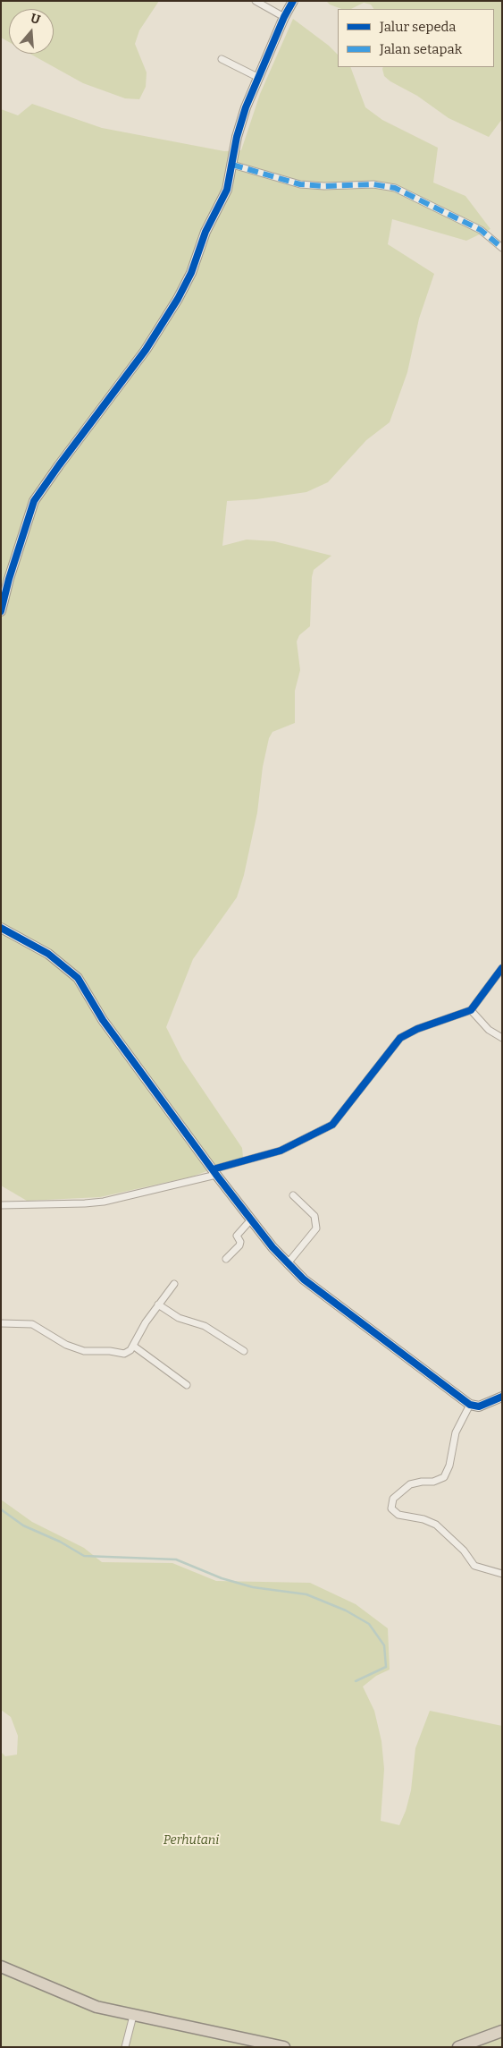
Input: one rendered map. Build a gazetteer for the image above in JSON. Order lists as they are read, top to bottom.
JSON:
{
  "parks": ["Perhutani"],
  "legend": ["Jalur sepeda", "Jalan setapak"],
  "north": "top"
}
